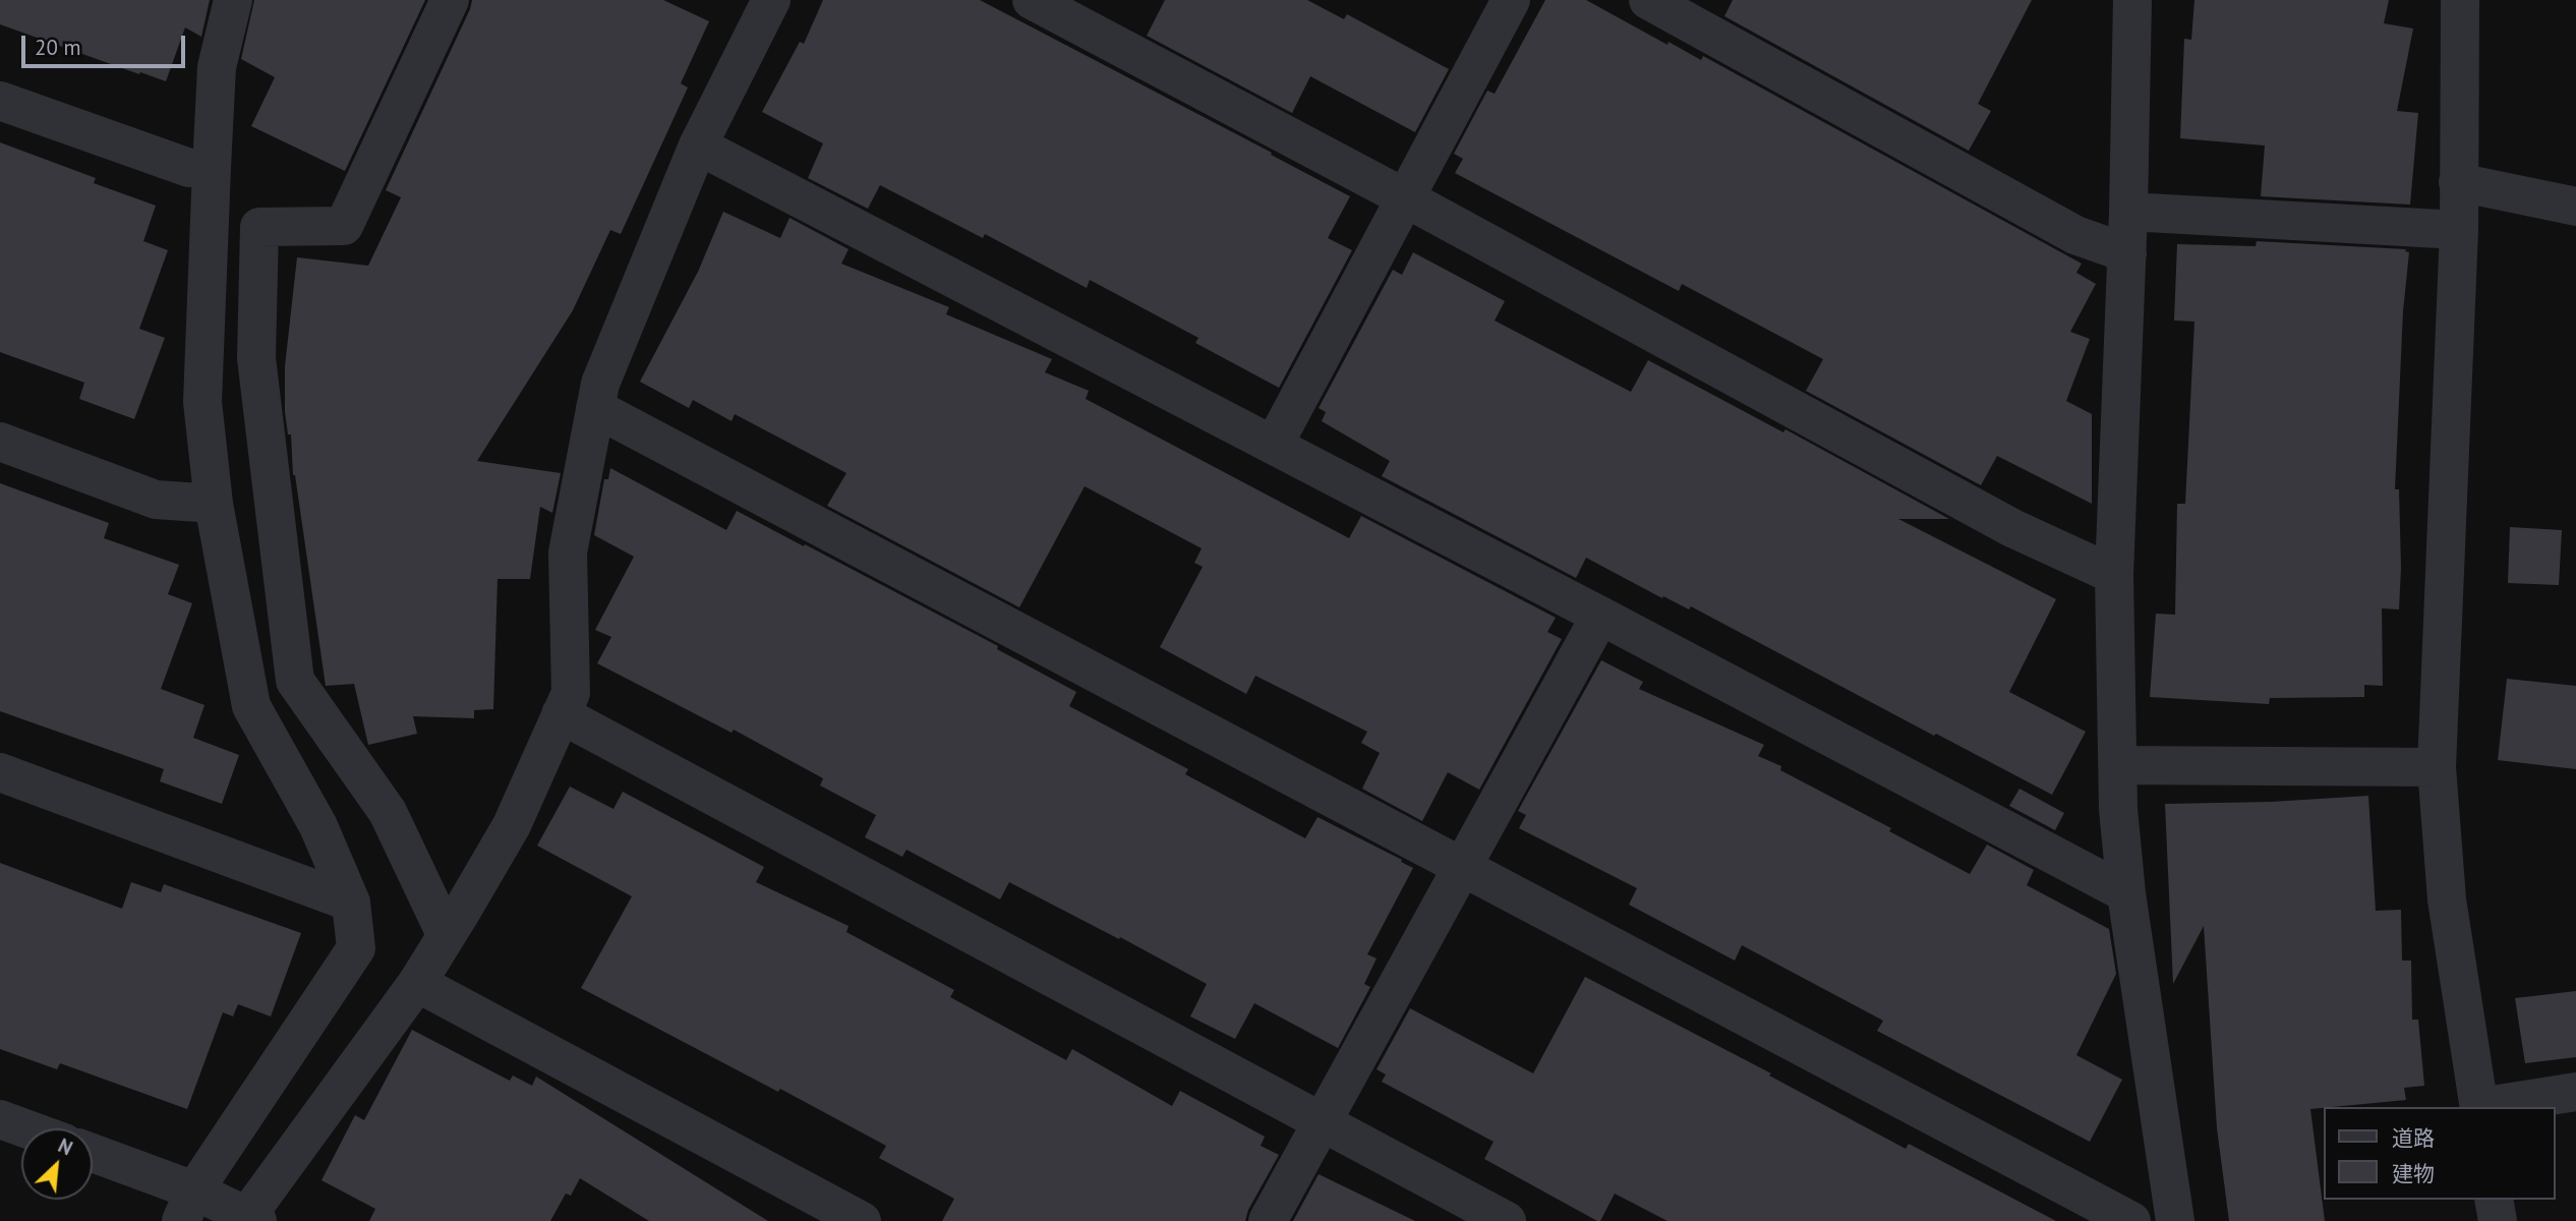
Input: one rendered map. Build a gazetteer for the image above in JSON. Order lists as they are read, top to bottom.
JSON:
{
  "legend": ["道路", "建物"],
  "scale_bar": "20 m",
  "north": "top right"
}
